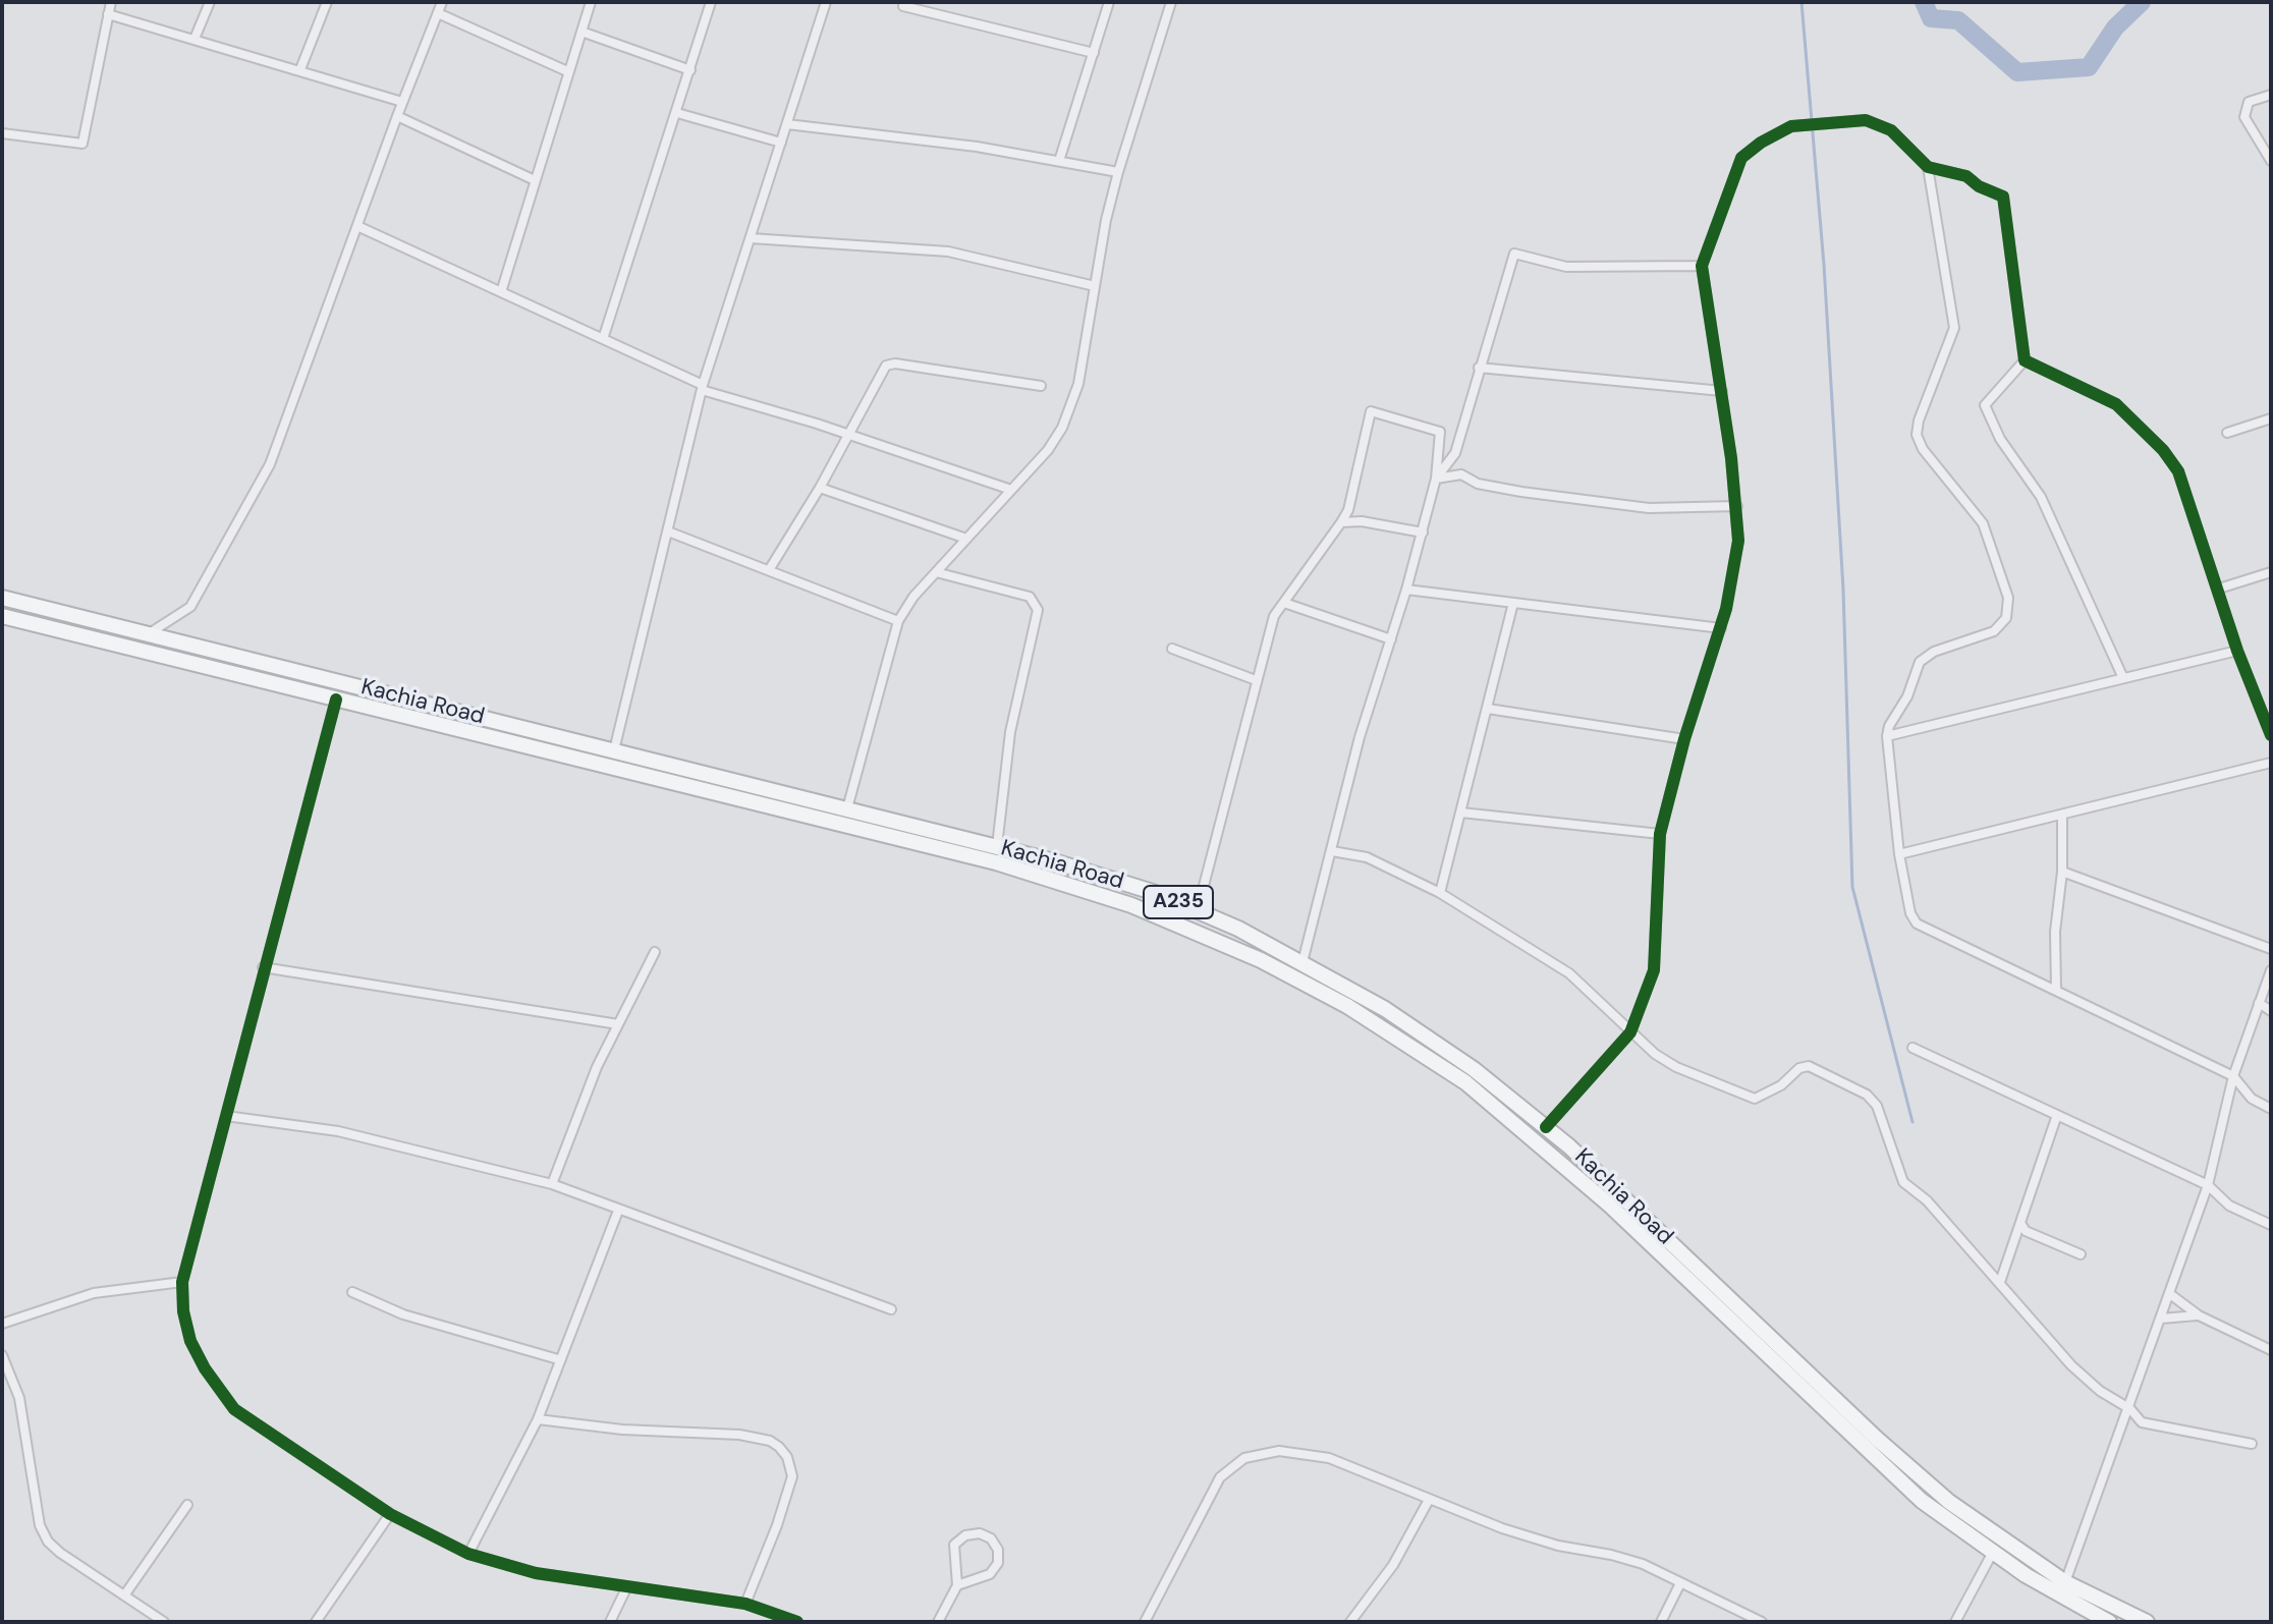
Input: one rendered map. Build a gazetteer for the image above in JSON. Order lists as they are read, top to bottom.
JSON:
{
  "streets": {
    "highway": ["Kachia Road", "A235"]
  }
}
